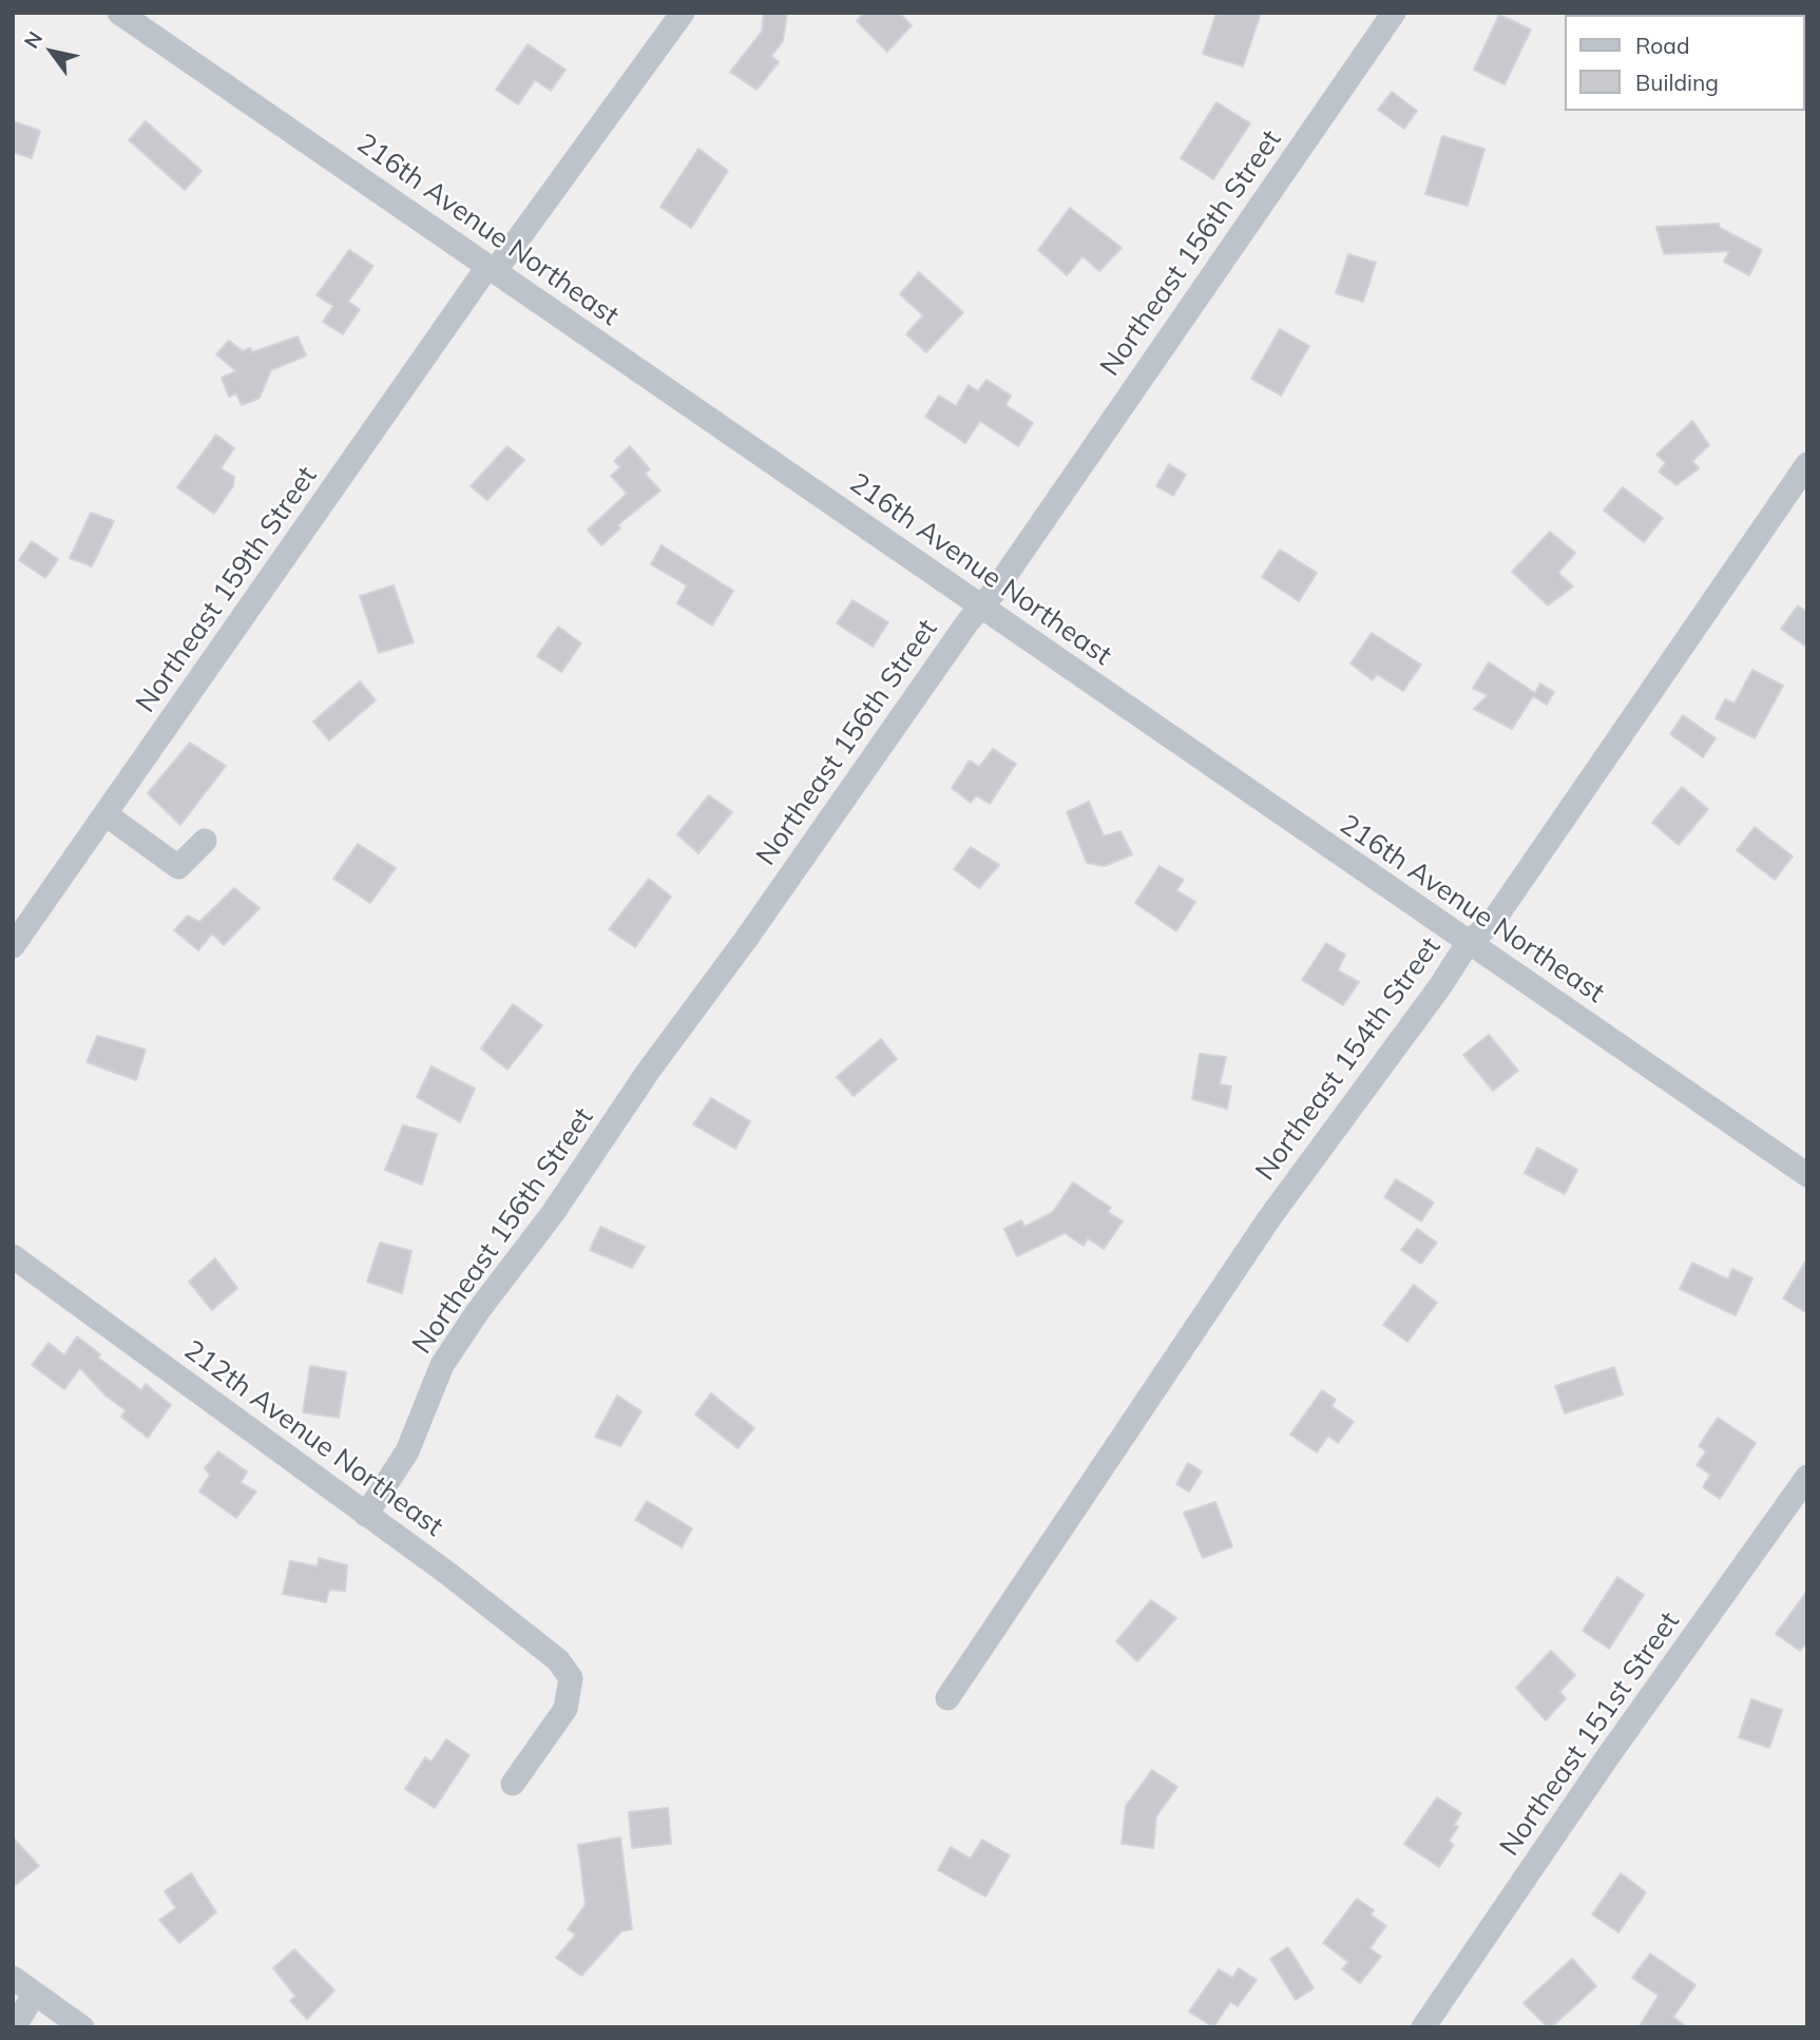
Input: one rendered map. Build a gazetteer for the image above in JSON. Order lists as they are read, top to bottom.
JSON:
{
  "streets": {
    "street": [
      "216th Avenue Northeast",
      "Northeast 156th Street",
      "Northeast 159th Street",
      "Northeast 154th Street",
      "212th Avenue Northeast",
      "Northeast 151st Street"
    ]
  },
  "crossings": [
    ["216th Avenue Northeast", "Northeast 156th Street"],
    ["216th Avenue Northeast", "Northeast 159th Street"],
    ["216th Avenue Northeast", "Northeast 154th Street"],
    ["Northeast 156th Street", "212th Avenue Northeast"]
  ],
  "legend": ["Road", "Building"],
  "north": "top left"
}
